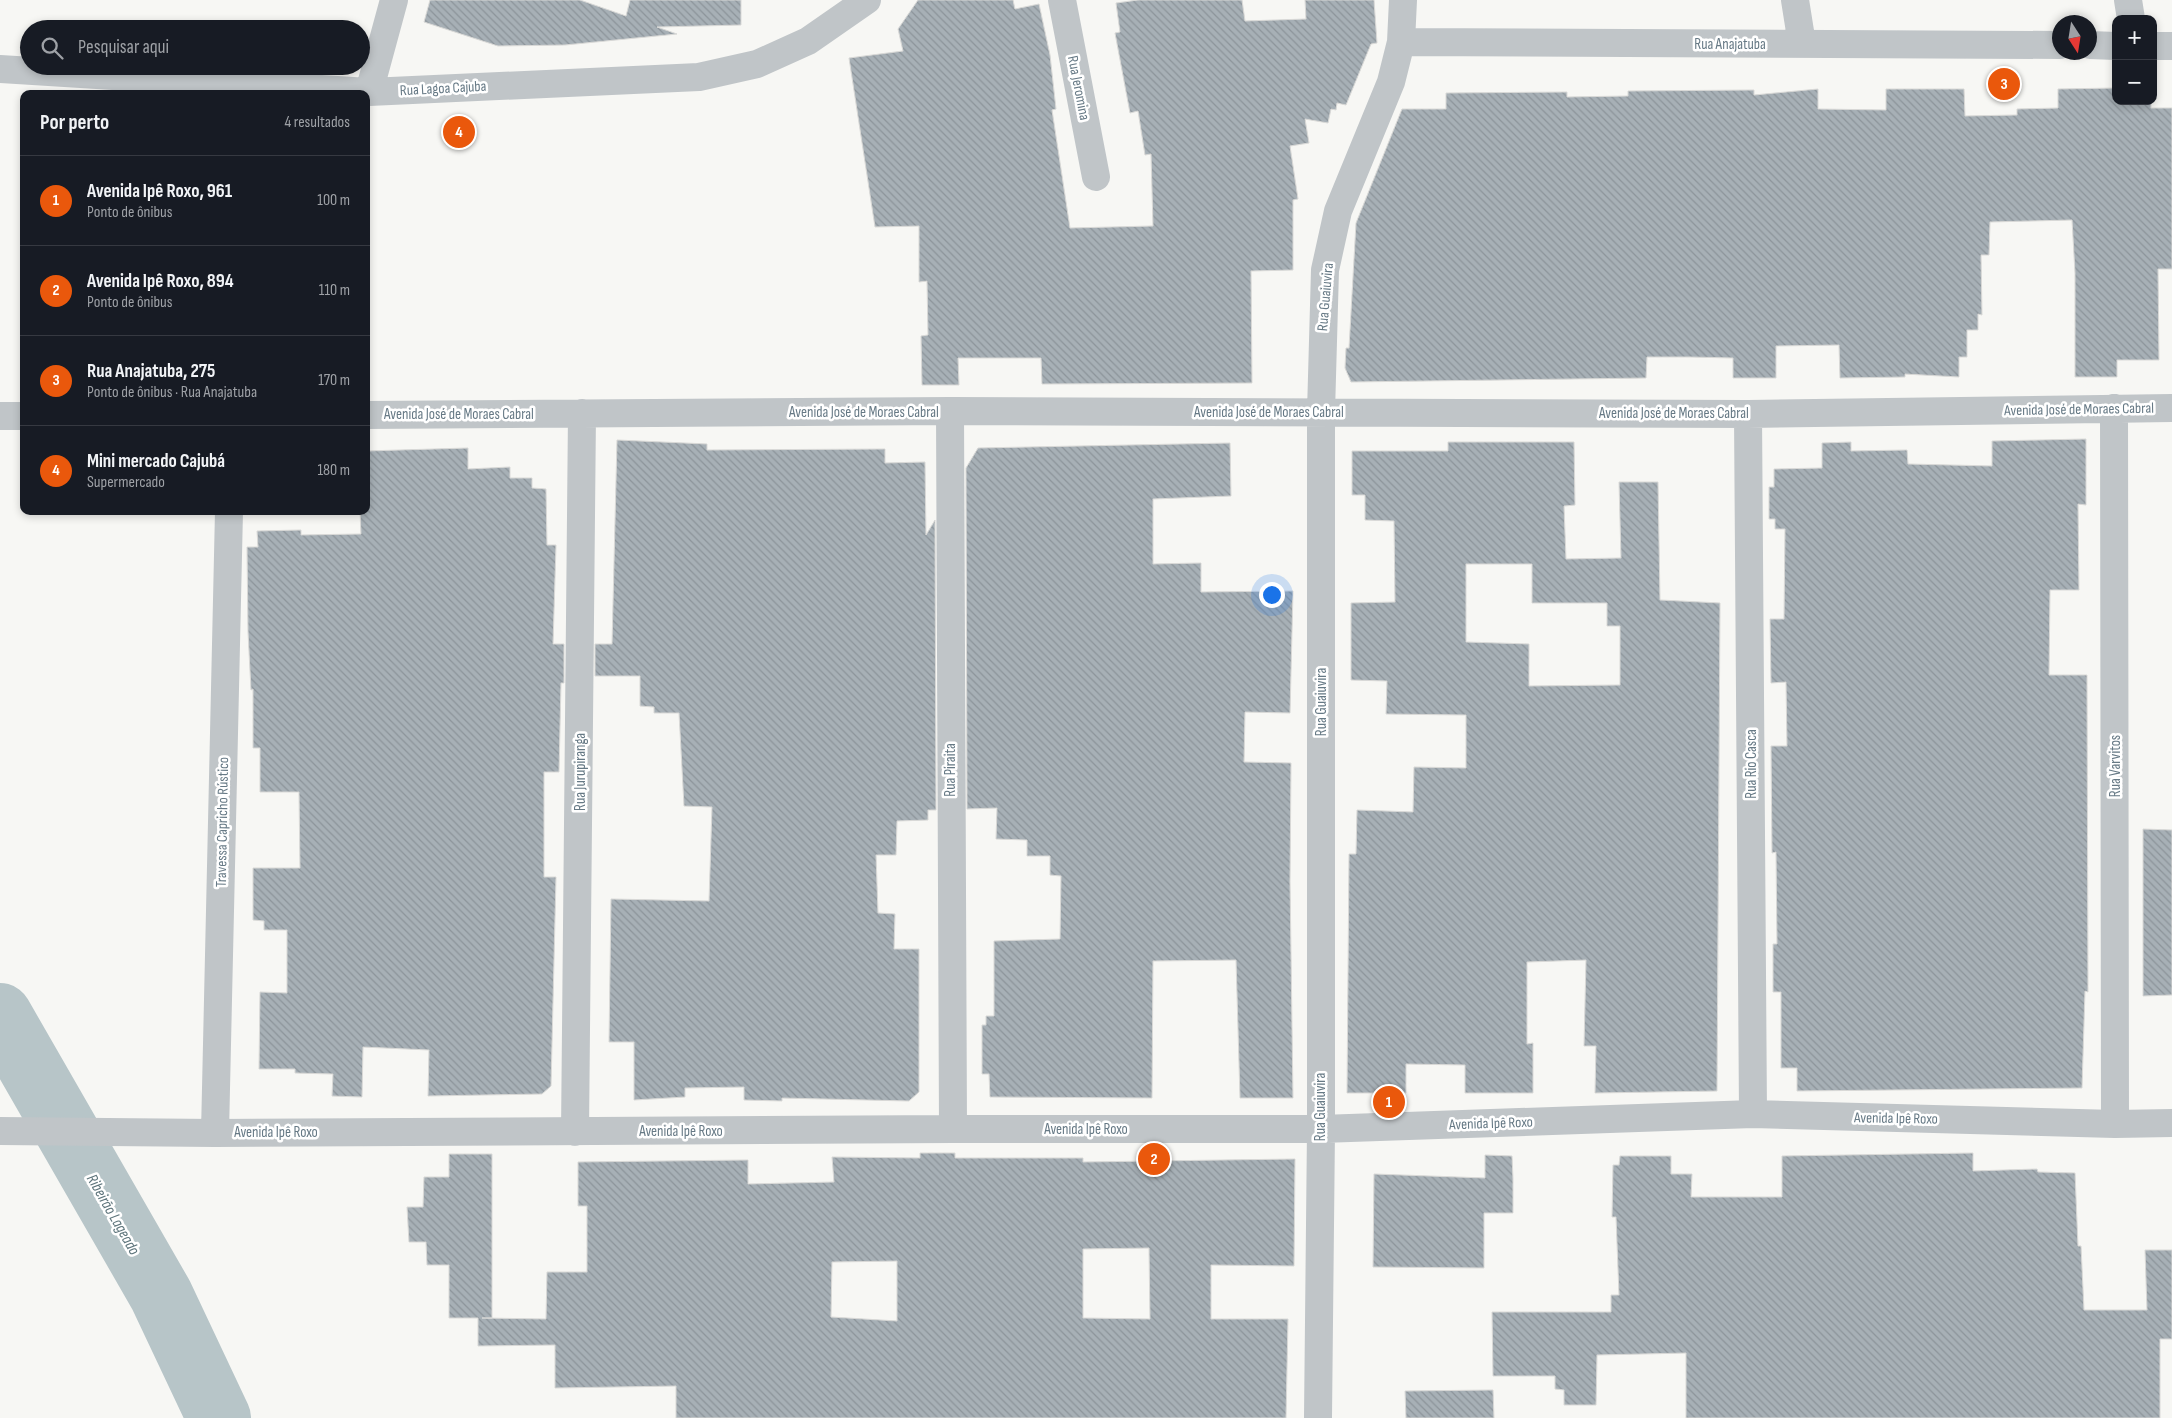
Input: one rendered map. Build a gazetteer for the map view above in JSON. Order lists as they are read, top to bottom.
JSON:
{
  "streets": {
    "street": [
      "Rua Anajatuba",
      "Rua Lagoa Cajuba",
      "Rua Jeromina",
      "Rua Guaiuvira",
      "Avenida José de Moraes Cabral",
      "Rua Rio Casca",
      "Rua Varvitos",
      "Rua Piraita",
      "Rua Jurupiranga",
      "Travessa Capricho Rústico",
      "Avenida Ipê Roxo"
    ]
  },
  "crossings": [
    ["Rua Anajatuba", "Rua Guaiuvira"],
    ["Rua Guaiuvira", "Avenida José de Moraes Cabral"],
    ["Rua Guaiuvira", "Avenida Ipê Roxo"],
    ["Avenida José de Moraes Cabral", "Rua Rio Casca"],
    ["Avenida José de Moraes Cabral", "Rua Varvitos"],
    ["Avenida José de Moraes Cabral", "Rua Piraita"],
    ["Avenida José de Moraes Cabral", "Rua Jurupiranga"],
    ["Rua Rio Casca", "Avenida Ipê Roxo"],
    ["Rua Varvitos", "Avenida Ipê Roxo"],
    ["Rua Piraita", "Avenida Ipê Roxo"],
    ["Rua Jurupiranga", "Avenida Ipê Roxo"],
    ["Travessa Capricho Rústico", "Avenida Ipê Roxo"]
  ],
  "water": ["Ribeirão Lageado"],
  "north": "bottom",
  "page": {
    "map_buttons": ["+", "−"],
    "search": "Pesquisar aqui",
    "pins": [
      "3",
      "4",
      "1",
      "2"
    ],
    "heading": ["Por perto", "4 resultados"],
    "list": [
      {
        "mark": "1",
        "name": "Avenida Ipê Roxo, 961",
        "note": "Ponto de ônibus",
        "value": "100 m"
      },
      {
        "mark": "2",
        "name": "Avenida Ipê Roxo, 894",
        "note": "Ponto de ônibus",
        "value": "110 m"
      },
      {
        "mark": "3",
        "name": "Rua Anajatuba, 275",
        "note": "Ponto de ônibus · Rua Anajatuba",
        "value": "170 m"
      },
      {
        "mark": "4",
        "name": "Mini mercado Cajubá",
        "note": "Supermercado",
        "value": "180 m"
      }
    ]
  }
}
